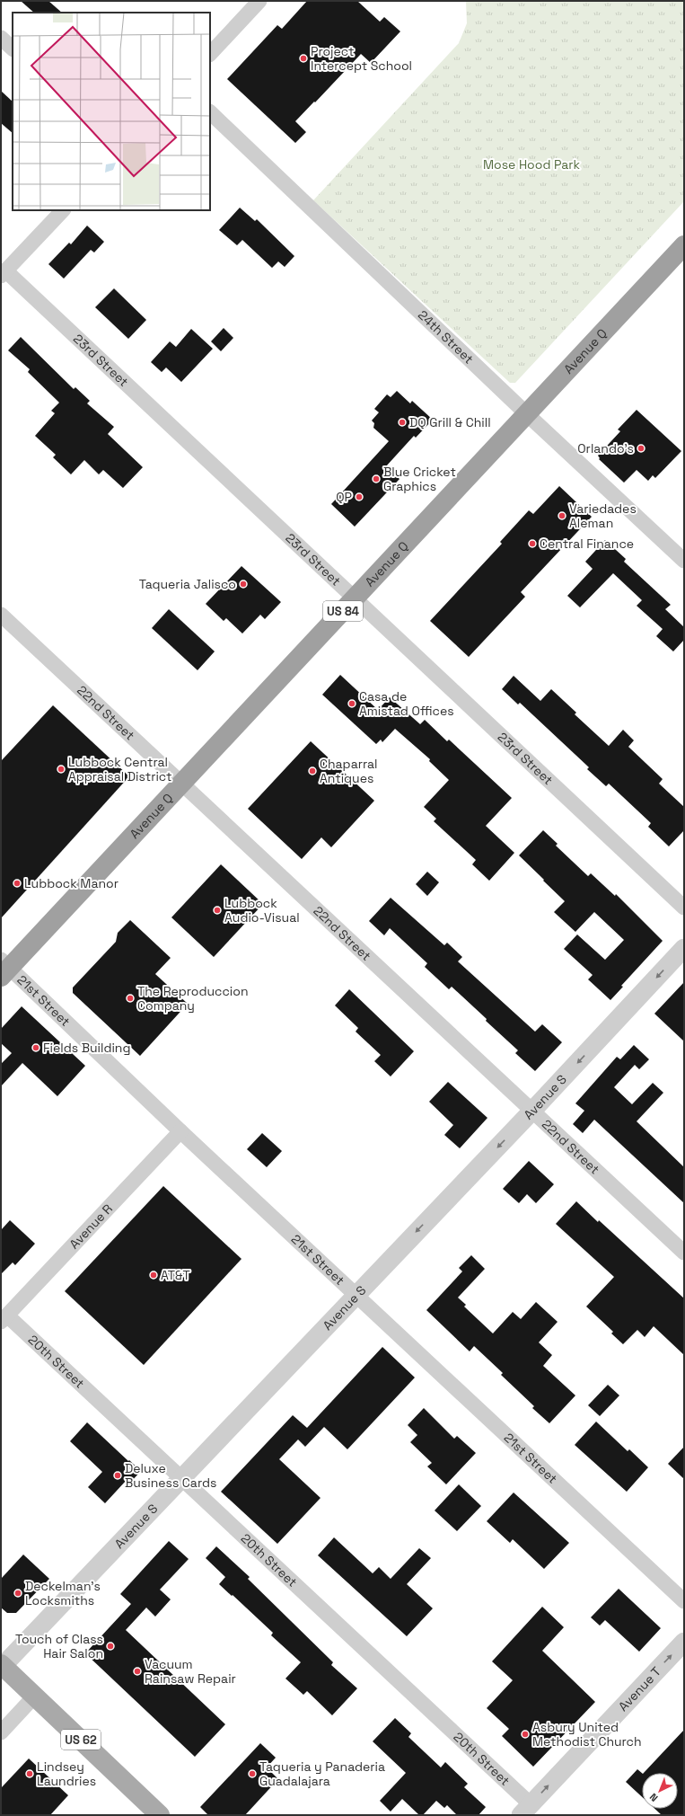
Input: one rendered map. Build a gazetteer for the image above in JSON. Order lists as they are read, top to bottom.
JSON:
{
  "streets": {
    "highway": ["Avenue Q", "US 84"],
    "main road": ["US 62"],
    "street": [
      "24th Street",
      "23rd Street",
      "22nd Street",
      "21st Street",
      "Avenue S",
      "Avenue R",
      "20th Street",
      "Avenue T"
    ]
  },
  "crossings": [
    ["24th Street", "Avenue Q"],
    ["Avenue Q", "23rd Street"],
    ["Avenue Q", "22nd Street"],
    ["Avenue Q", "21st Street"],
    ["22nd Street", "Avenue S"],
    ["21st Street", "Avenue S"],
    ["21st Street", "Avenue R"],
    ["Avenue S", "20th Street"],
    ["Avenue S", "US 62"],
    ["Avenue R", "20th Street"],
    ["20th Street", "Avenue T"]
  ],
  "one_way": ["Avenue S", "Avenue T"],
  "parks": ["Mose Hood Park"],
  "places": [
    "Project Intercept School",
    "DQ Grill & Chill",
    "Orlando's",
    "Blue Cricket Graphics",
    "QP",
    "Variedades Aleman",
    "Central Finance",
    "Taqueria Jalisco",
    "Casa de Amistad Offices",
    "Lubbock Central Appraisal District",
    "Chaparral Antiques",
    "Lubbock Manor",
    "Lubbock Audio-Visual",
    "The Reproduccion Company",
    "Fields Building",
    "AT&T",
    "Deluxe Business Cards",
    "Deckelman's Locksmiths",
    "Touch of Class Hair Salon",
    "Vacuum Rainsaw Repair",
    "Asbury United Methodist Church",
    "Lindsey Laundries",
    "Taqueria y Panaderia Guadalajara"
  ],
  "north": "bottom left"
}
